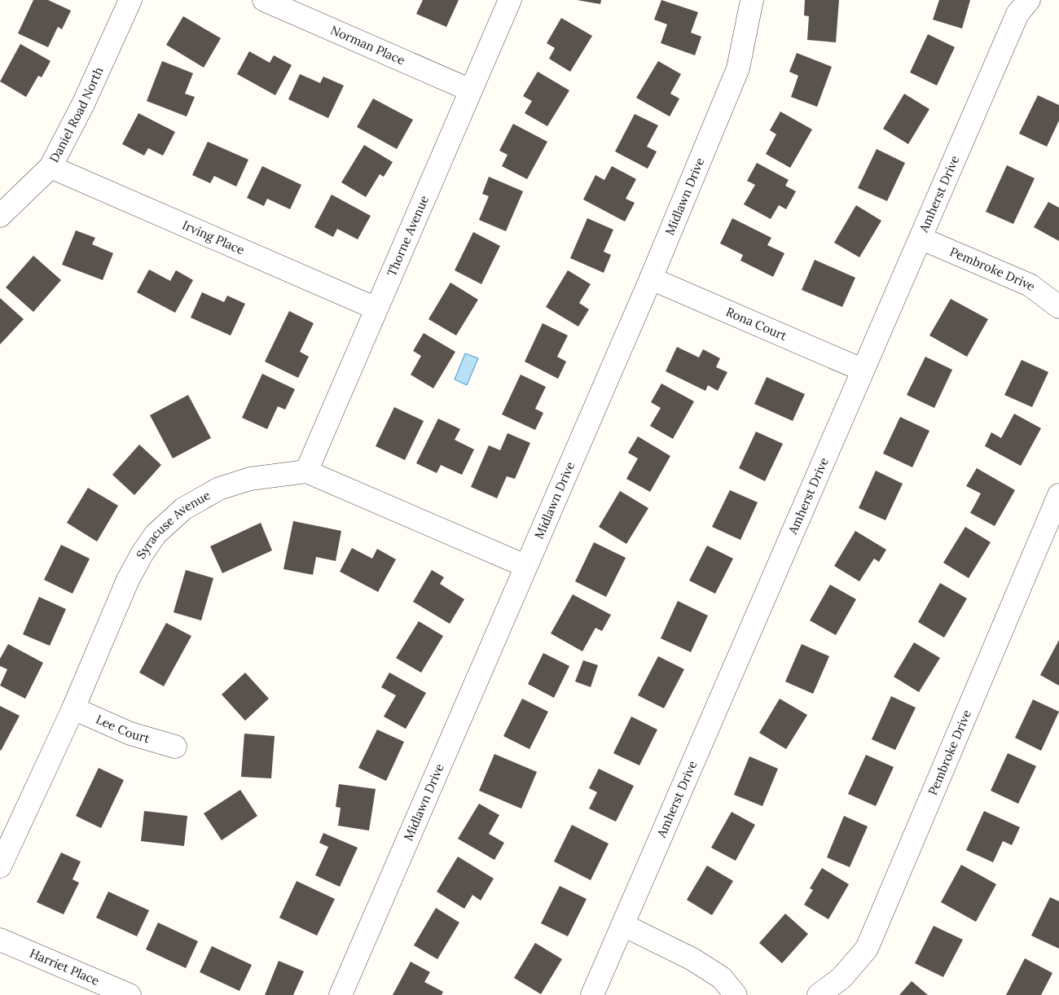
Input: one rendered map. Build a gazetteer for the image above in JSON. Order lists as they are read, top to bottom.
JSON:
{
  "streets": {
    "street": [
      "Norman Place",
      "Daniel Road North",
      "Amherst Drive",
      "Midlawn Drive",
      "Thorne Avenue",
      "Irving Place",
      "Pembroke Drive",
      "Rona Court",
      "Syracuse Avenue",
      "Lee Court",
      "Harriet Place"
    ]
  },
  "crossings": [
    ["Norman Place", "Thorne Avenue"],
    ["Daniel Road North", "Irving Place"],
    ["Amherst Drive", "Pembroke Drive"],
    ["Amherst Drive", "Rona Court"],
    ["Midlawn Drive", "Rona Court"],
    ["Thorne Avenue", "Irving Place"],
    ["Thorne Avenue", "Syracuse Avenue"],
    ["Syracuse Avenue", "Lee Court"]
  ]
}
